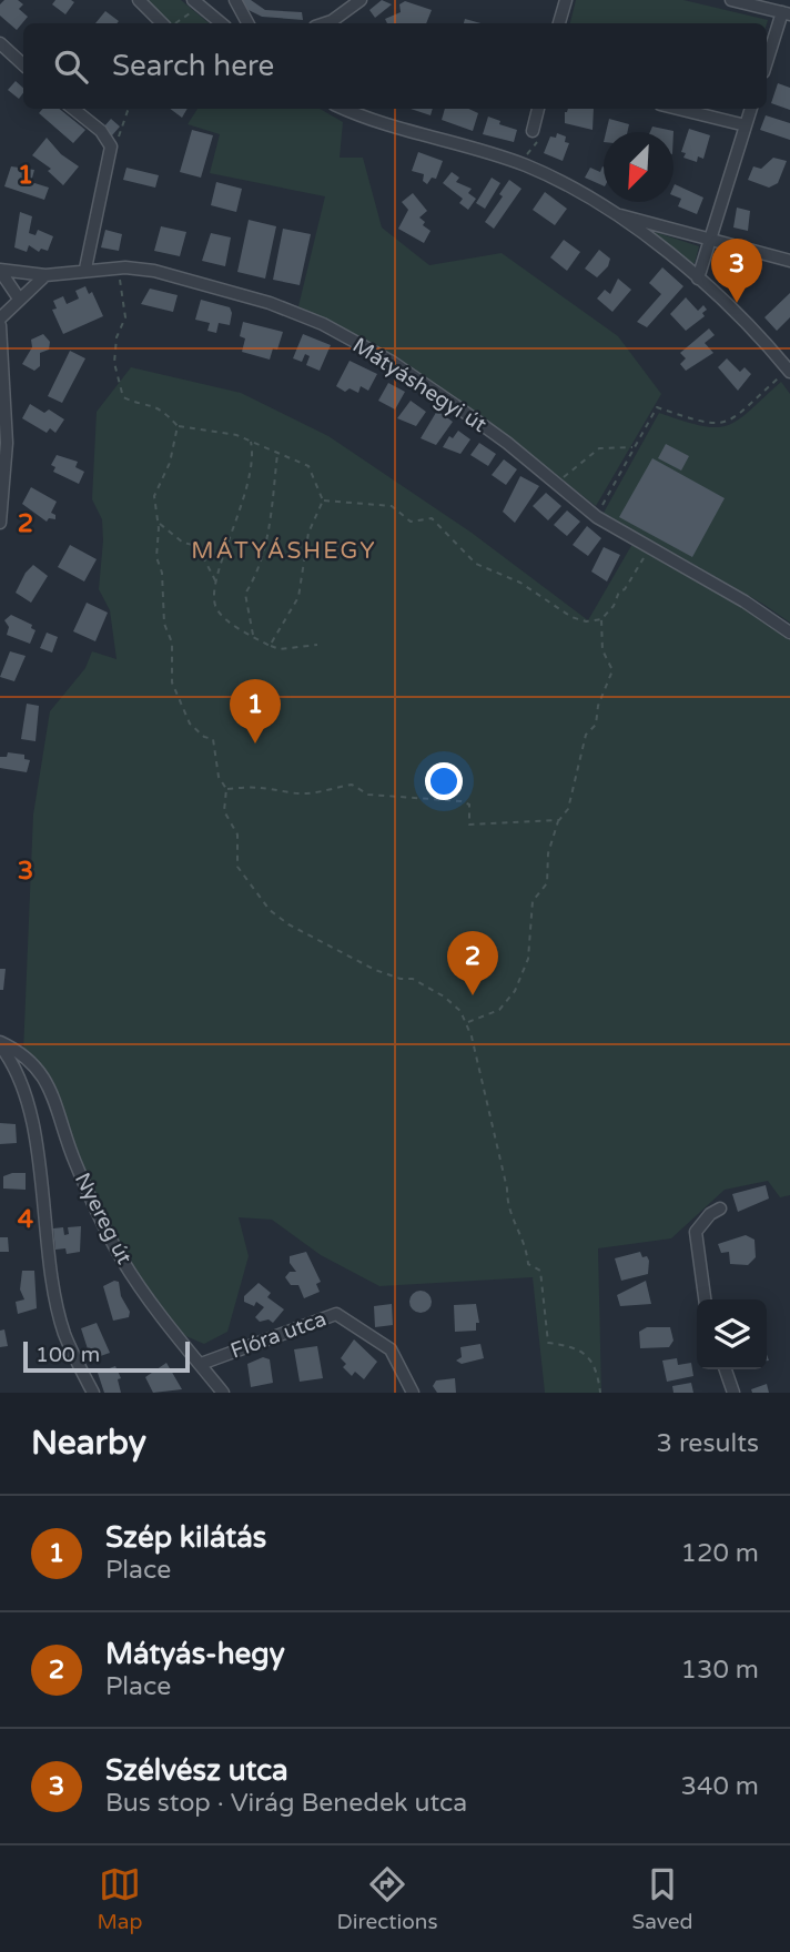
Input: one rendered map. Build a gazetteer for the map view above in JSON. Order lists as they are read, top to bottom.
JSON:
{
  "streets": {
    "street": ["Mátyáshegyi út", "Nyereg út", "Flóra utca"]
  },
  "crossings": [
    ["Nyereg út", "Flóra utca"]
  ],
  "districts": ["MÁTYÁSHEGY"],
  "scale_bar": "100 m",
  "north": "bottom left",
  "page": {
    "search": "Search here",
    "pins": ["3", "1", "2"],
    "scale": "100 m",
    "heading": ["Nearby", "3 results"],
    "list": [
      {
        "mark": "1",
        "name": "Szép kilátás",
        "note": "Place",
        "value": "120 m"
      },
      {
        "mark": "2",
        "name": "Mátyás-hegy",
        "note": "Place",
        "value": "130 m"
      },
      {
        "mark": "3",
        "name": "Szélvész utca",
        "note": "Bus stop · Virág Benedek utca",
        "value": "340 m"
      }
    ],
    "nav": ["Map", "Directions", "Saved"]
  },
  "grid": {
    "rows": [
      "1",
      "2",
      "3",
      "4"
    ]
  }
}
